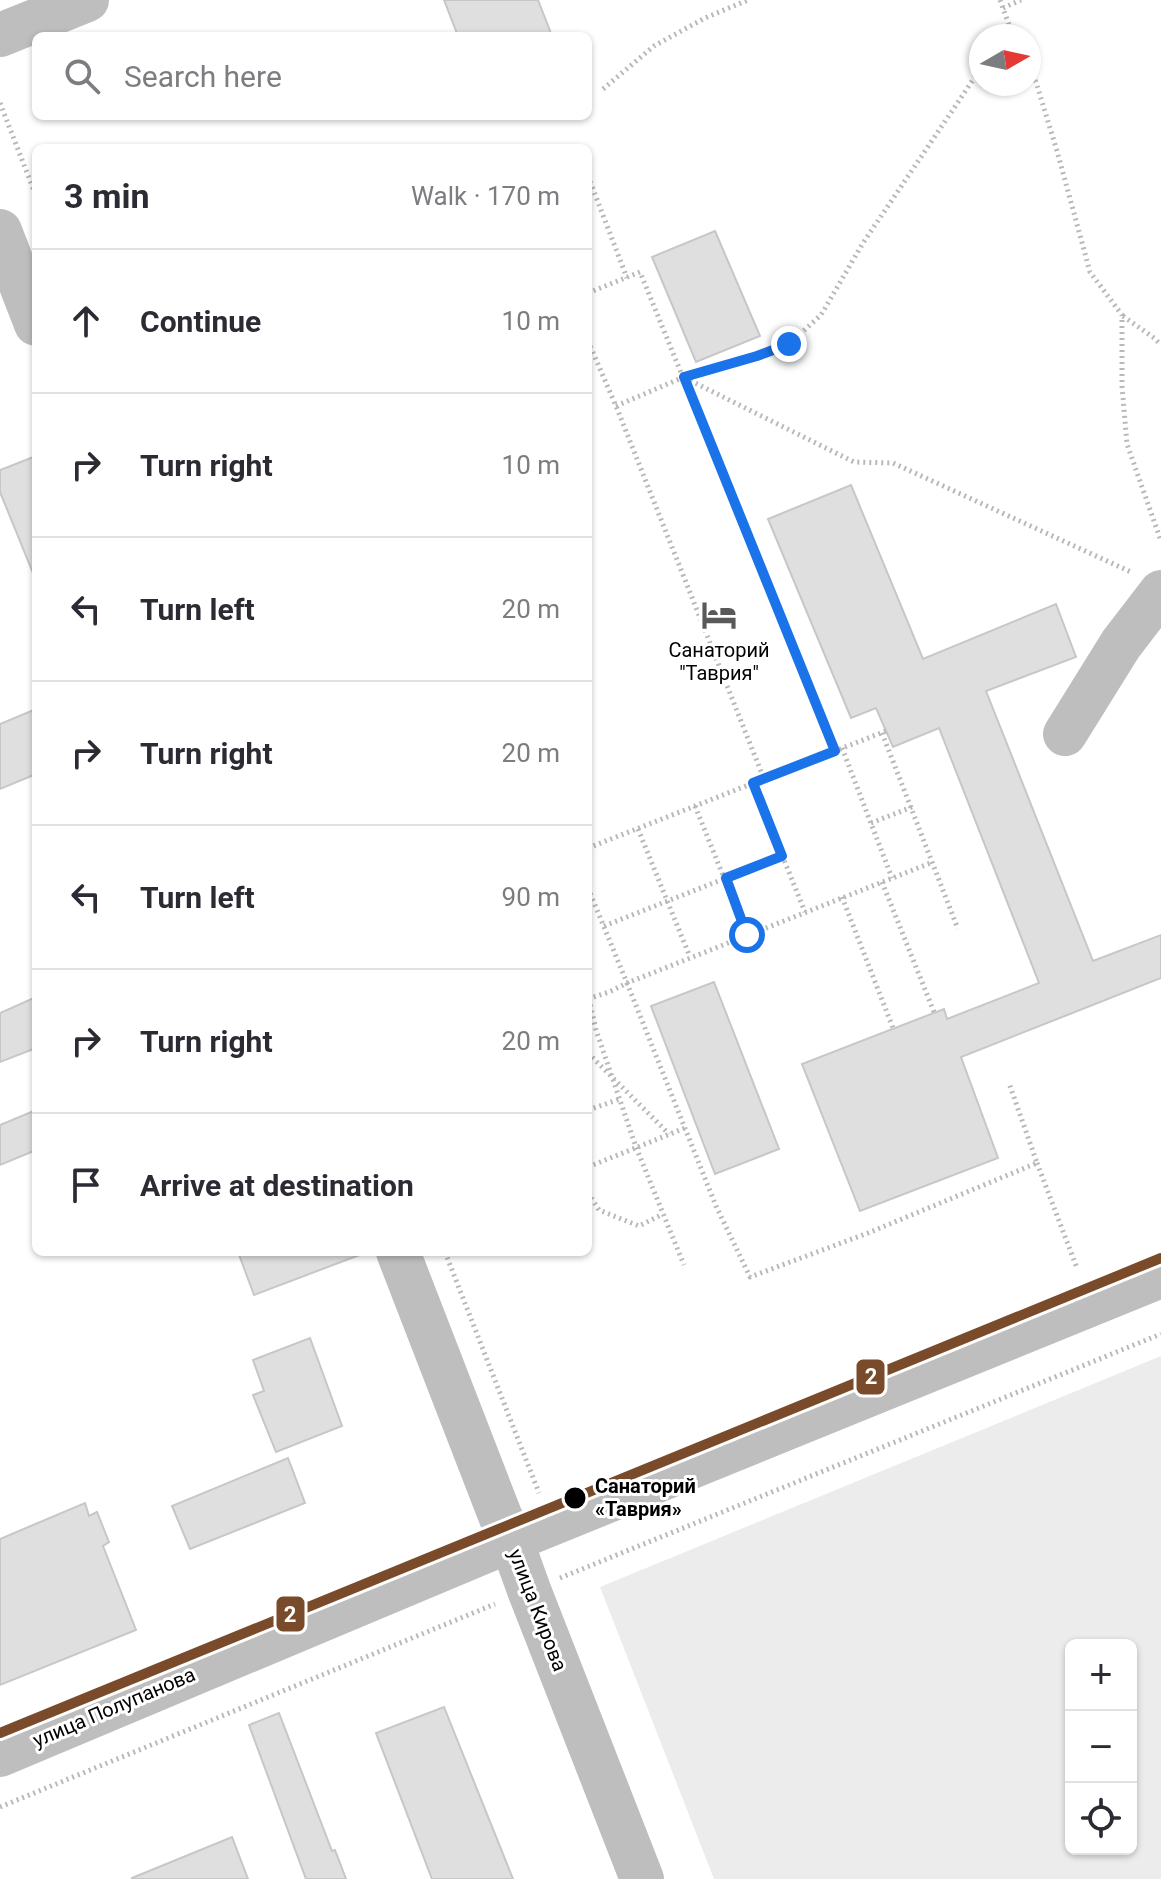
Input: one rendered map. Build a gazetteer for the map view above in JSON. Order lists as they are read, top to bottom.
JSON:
{
  "streets": {
    "street": ["улица Кирова", "улица Полупанова"]
  },
  "crossings": [
    ["улица Кирова", "улица Полупанова"]
  ],
  "places": {
    "hotel": ["Санаторий \"Таврия\""],
    "other": ["Санаторий «Таврия»"]
  },
  "lines": ["transit line 2"],
  "north": "right",
  "page": {
    "search": "Search here",
    "heading": ["3 min", "Walk · 170 m"],
    "list": [
      ["Continue", "10 m"],
      ["Turn right", "10 m"],
      ["Turn left", "20 m"],
      ["Turn right", "20 m"],
      ["Turn left", "90 m"],
      ["Turn right", "20 m"],
      "Arrive at destination"
    ],
    "map_buttons": ["+", "−"]
  }
}
